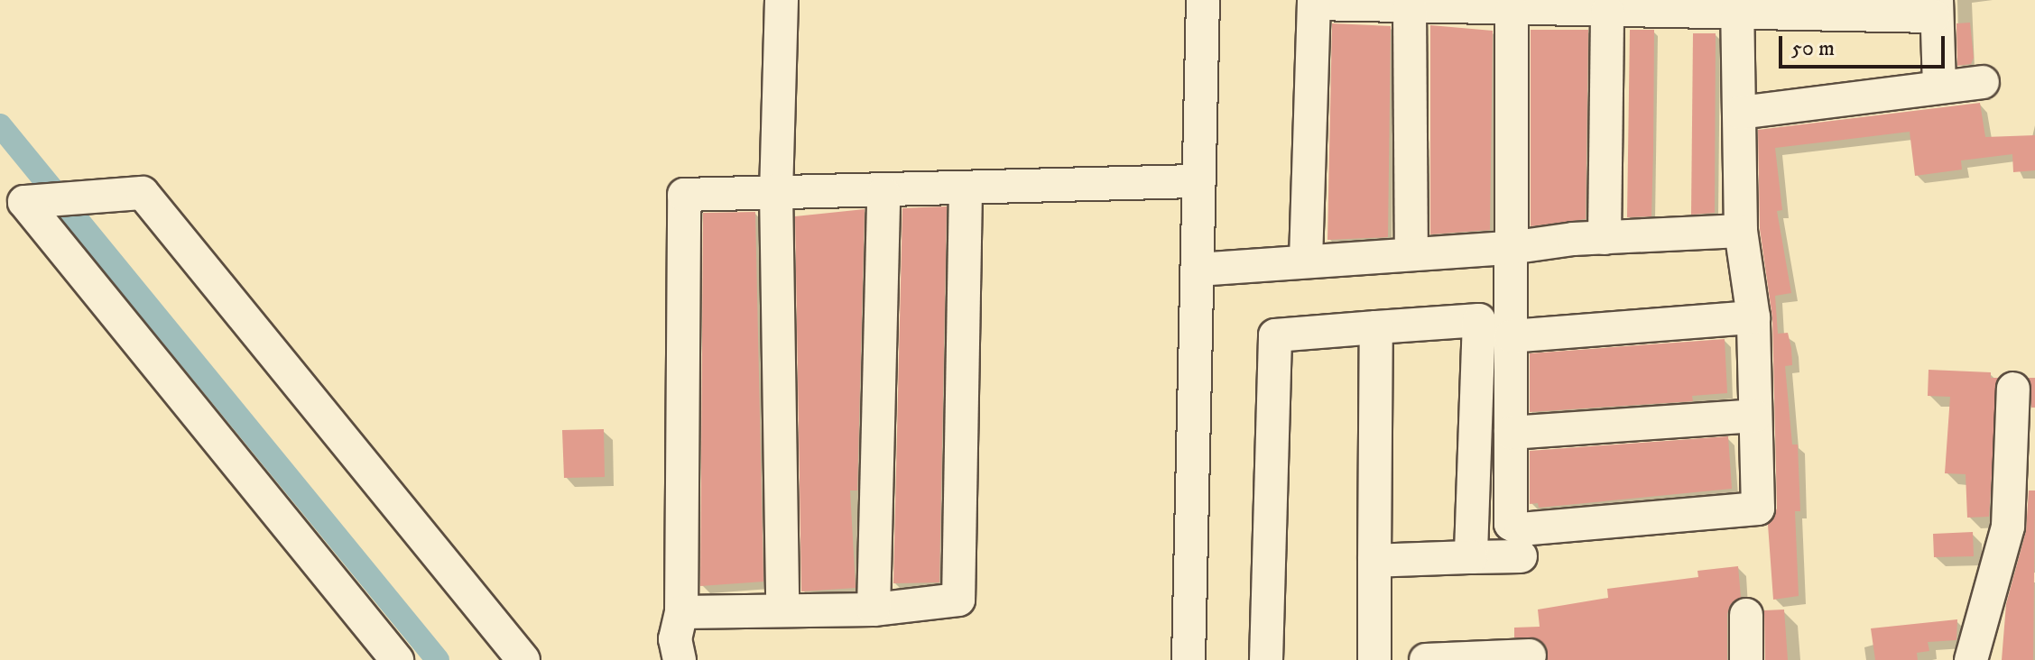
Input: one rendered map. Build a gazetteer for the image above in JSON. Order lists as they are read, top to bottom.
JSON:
{
  "scale_bar": "50 m"
}
